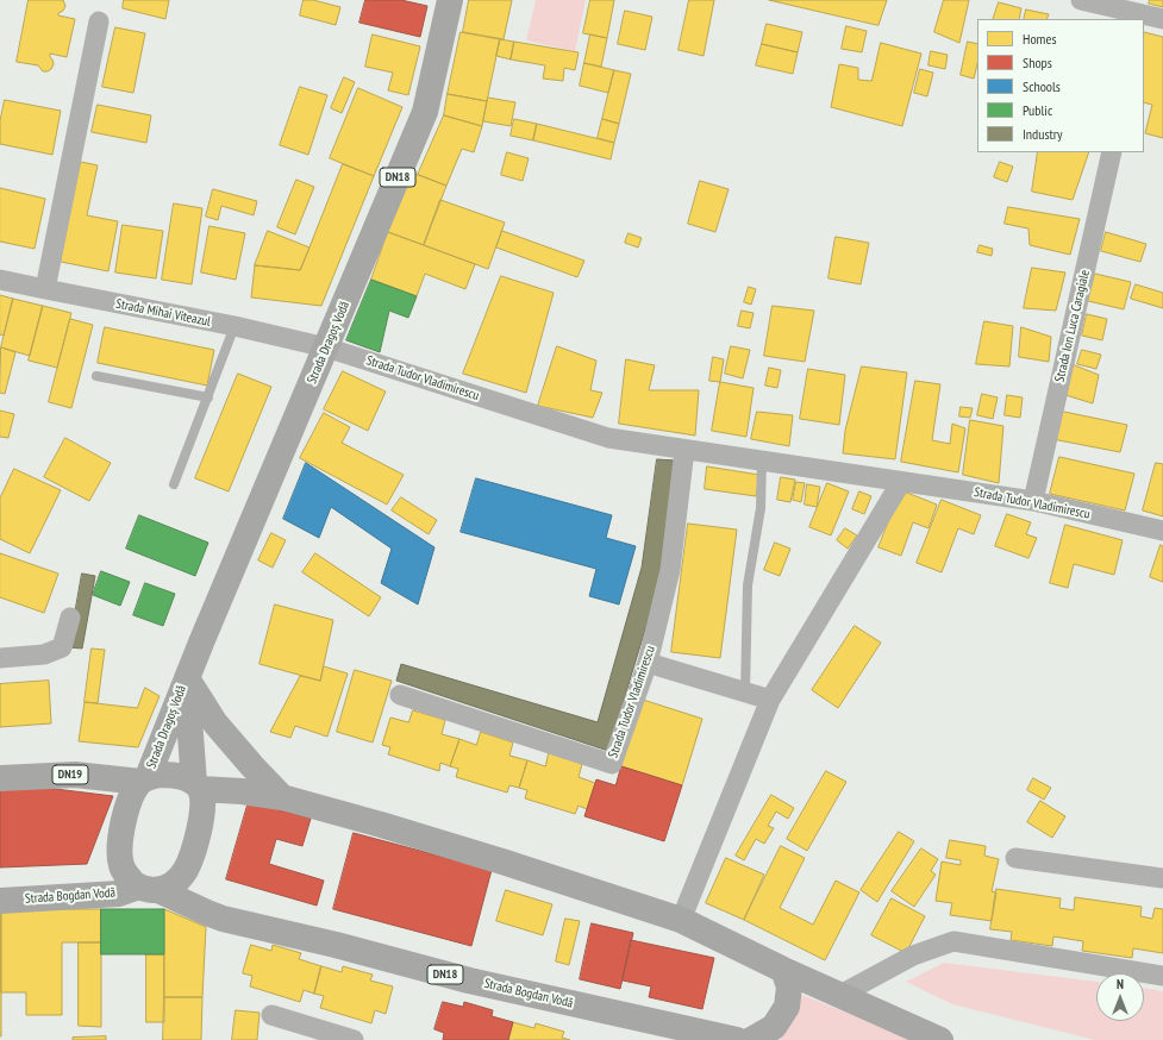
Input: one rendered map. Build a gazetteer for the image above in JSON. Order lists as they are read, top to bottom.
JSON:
{
  "streets": {
    "main road": [
      "DN18",
      "Strada Dragoș Vodă",
      "DN19",
      "Strada Bogdan Vodă"
    ],
    "street": ["Strada Mihai Viteazul", "Strada Ion Luca Caragiale", "Strada Tudor Vladimirescu"]
  },
  "crossings": [
    ["Strada Mihai Viteazul", "Strada Dragoș Vodă"],
    ["Strada Mihai Viteazul", "Strada Tudor Vladimirescu"],
    ["Strada Ion Luca Caragiale", "Strada Tudor Vladimirescu"],
    ["Strada Dragoș Vodă", "Strada Tudor Vladimirescu"],
    ["Strada Dragoș Vodă", "DN19"],
    ["Strada Dragoș Vodă", "Strada Bogdan Vodă"],
    ["DN19", "Strada Bogdan Vodă"]
  ],
  "legend": [
    "Homes",
    "Shops",
    "Schools",
    "Public",
    "Industry"
  ],
  "north": "top"
}
